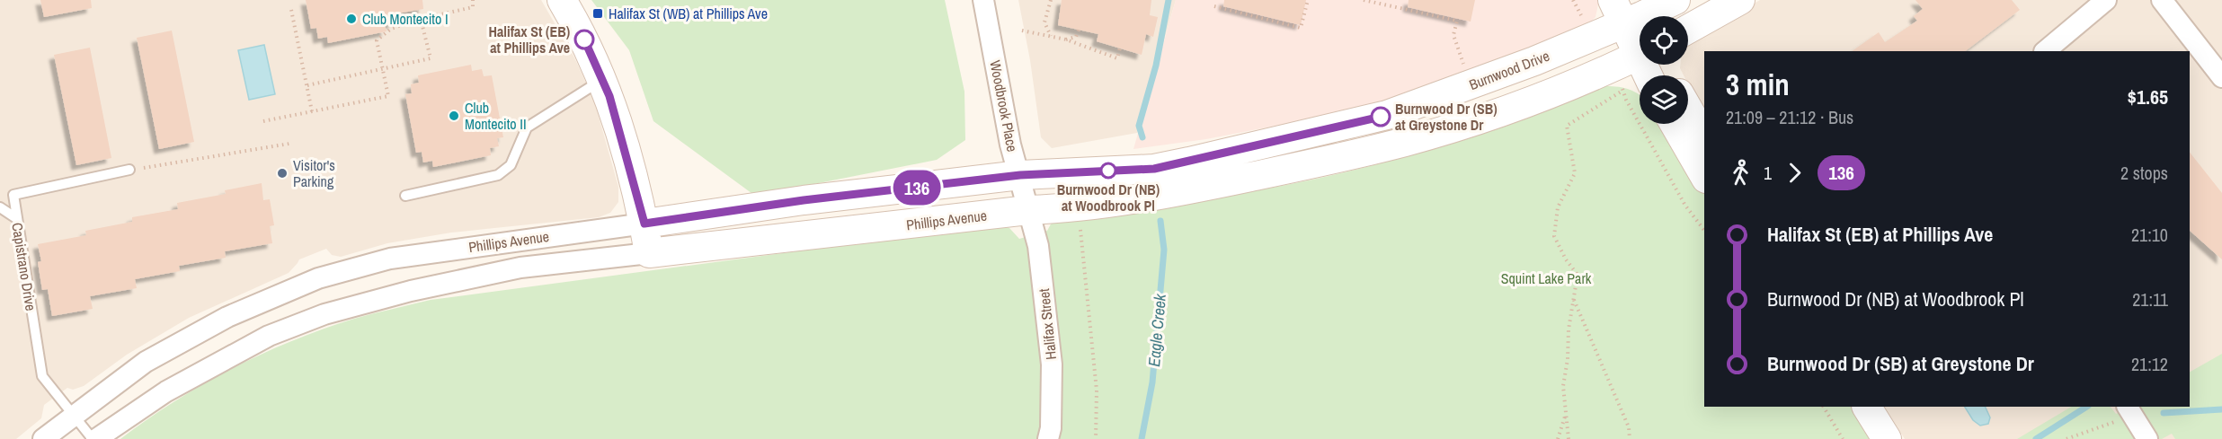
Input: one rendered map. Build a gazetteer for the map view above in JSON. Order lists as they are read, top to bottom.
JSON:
{
  "streets": {
    "street": [
      "Burnwood Drive",
      "Woodbrook Place",
      "Phillips Avenue",
      "Halifax Street"
    ],
    "lane": ["Capistrano Drive"]
  },
  "crossings": [
    ["Burnwood Drive", "Woodbrook Place"],
    ["Burnwood Drive", "Phillips Avenue"],
    ["Burnwood Drive", "Halifax Street"],
    ["Woodbrook Place", "Phillips Avenue"],
    ["Woodbrook Place", "Halifax Street"],
    ["Phillips Avenue", "Capistrano Drive"],
    ["Phillips Avenue", "Halifax Street"]
  ],
  "water": ["Eagle Creek"],
  "parks": ["Squint Lake Park"],
  "places": {
    "transit": ["Halifax St (WB) at Phillips Ave"],
    "other": [
      "Club Montecito I",
      "Halifax St (EB) at Phillips Ave",
      "Club Montecito II",
      "Burnwood Dr (SB) at Greystone Dr",
      "Burnwood Dr (NB) at Woodbrook Pl",
      "Visitor's Parking"
    ]
  },
  "lines": ["bus line 136"],
  "page": {
    "on_map": "136",
    "heading": ["3 min", "21:09 – 21:12 · Bus", "$1.65"],
    "legs": ["1", "136", "2 stops"],
    "list": [
      {
        "name": "Halifax St (EB) at Phillips Ave",
        "value": "21:10"
      },
      {
        "name": "Burnwood Dr (NB) at Woodbrook Pl",
        "value": "21:11"
      },
      {
        "name": "Burnwood Dr (SB) at Greystone Dr",
        "value": "21:12"
      }
    ]
  }
}
